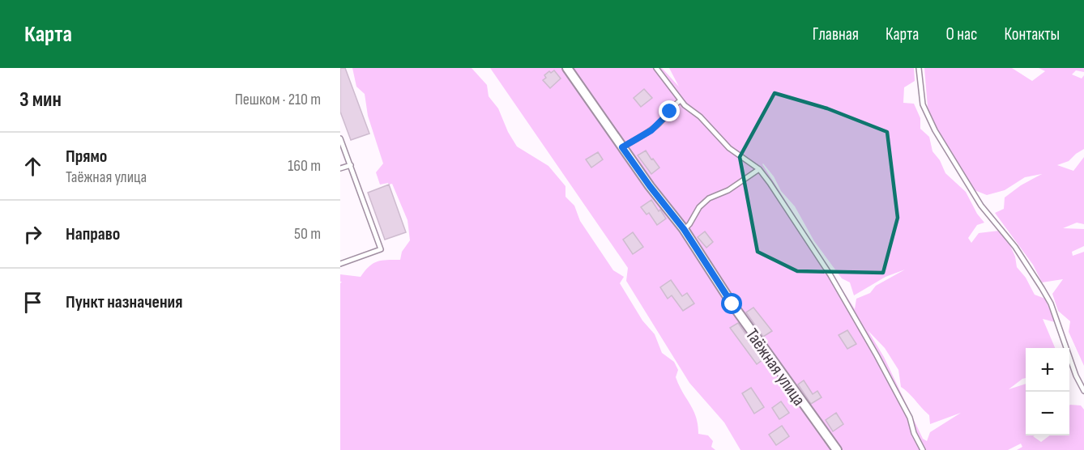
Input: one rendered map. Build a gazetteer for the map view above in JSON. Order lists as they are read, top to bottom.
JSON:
{
  "streets": {
    "street": ["Таёжная улица"]
  },
  "page": {
    "header": "Карта",
    "nav": [
      "Главная",
      "Карта",
      "О нас",
      "Контакты"
    ],
    "heading": ["3 мин", "Пешком · 210 m"],
    "list": [
      ["Прямо", "Таёжная улица", "160 m"],
      ["Направо", "50 m"],
      "Пункт назначения"
    ],
    "map_buttons": ["+", "−"]
  }
}
